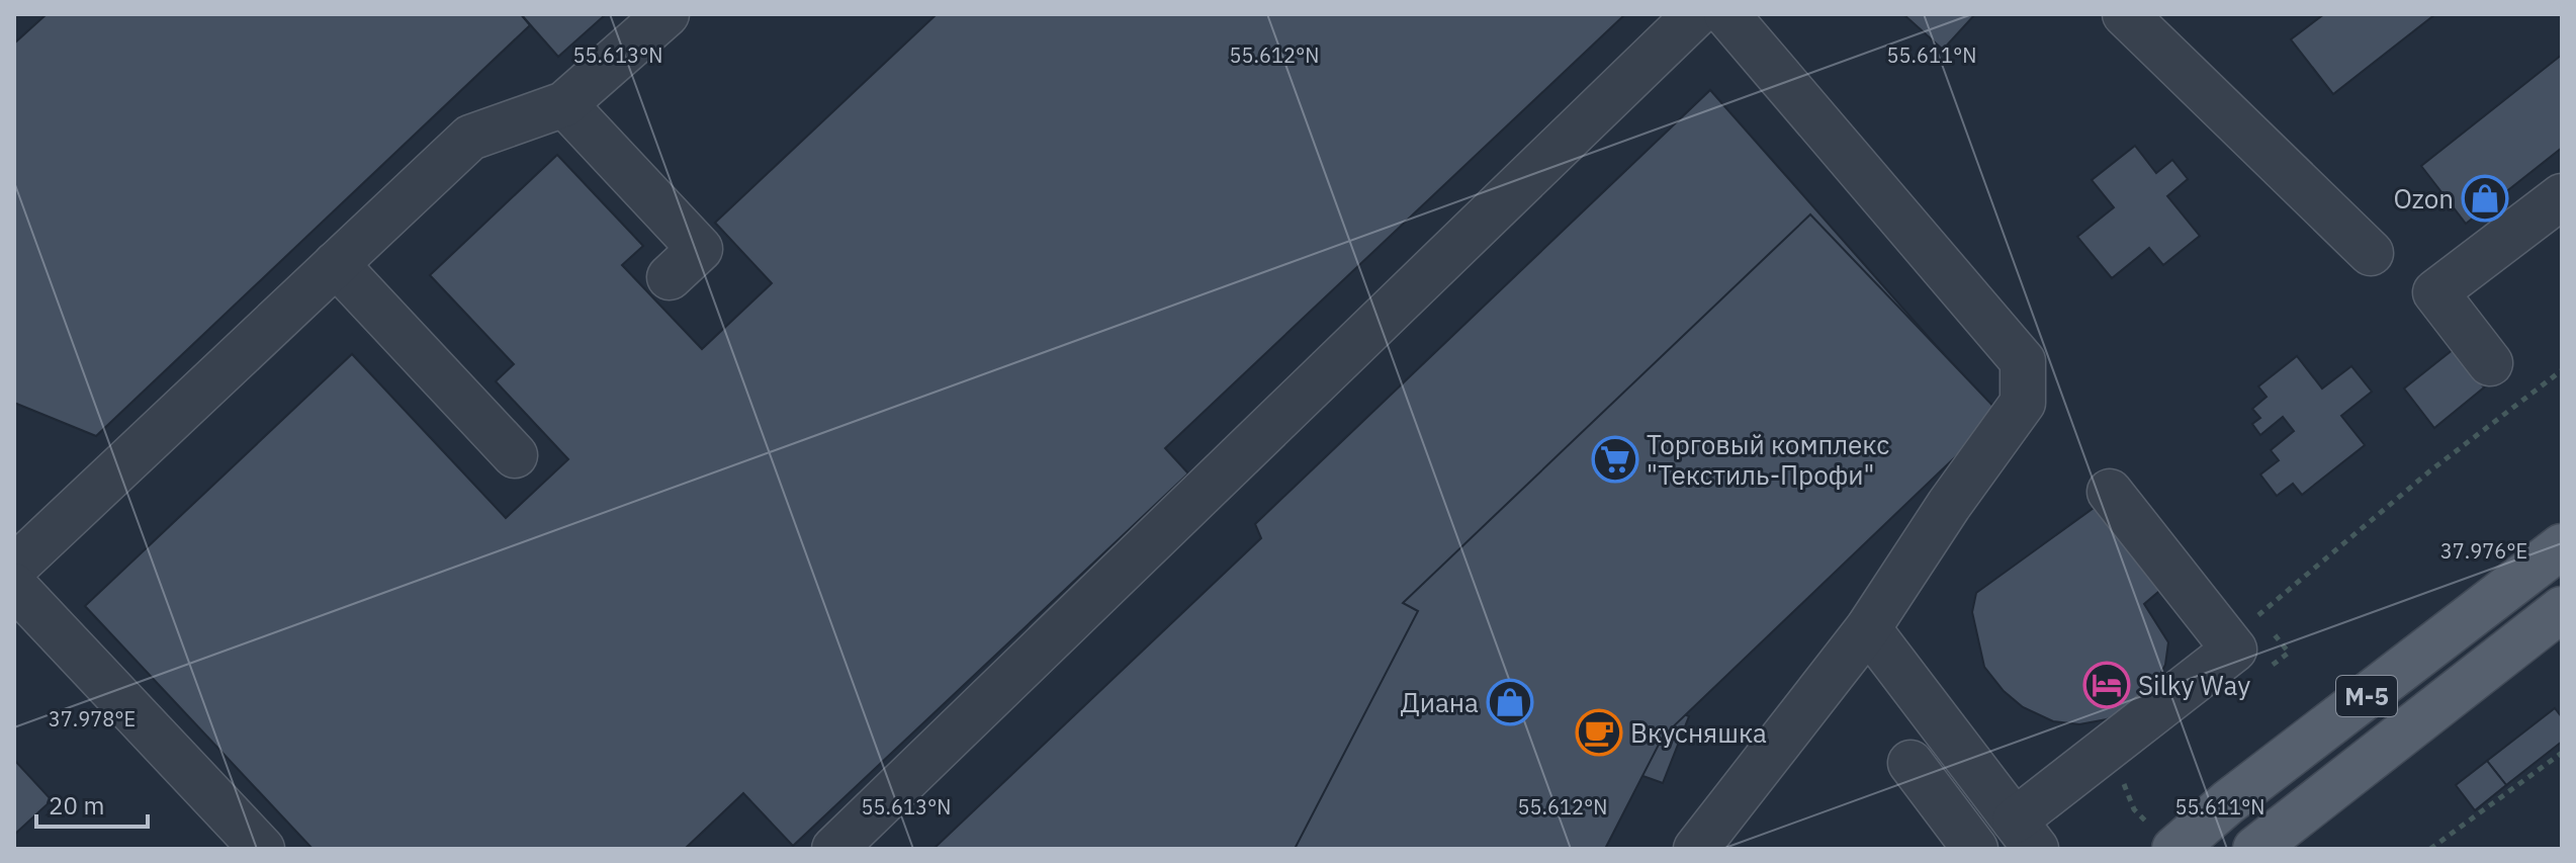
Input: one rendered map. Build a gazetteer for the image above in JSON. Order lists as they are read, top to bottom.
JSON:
{
  "streets": {
    "main road": ["М-5"]
  },
  "places": {
    "shop": ["Ozon", "Диана"],
    "supermarket": ["Торговый комплекс \"Текстиль-Профи\""],
    "hotel": ["Silky Way"],
    "cafe": ["Вкусняшка"]
  },
  "scale_bar": "20 m",
  "coordinates": [
    "55.613°N",
    "55.612°N",
    "55.611°N",
    "37.976°E",
    "37.978°E"
  ]
}
